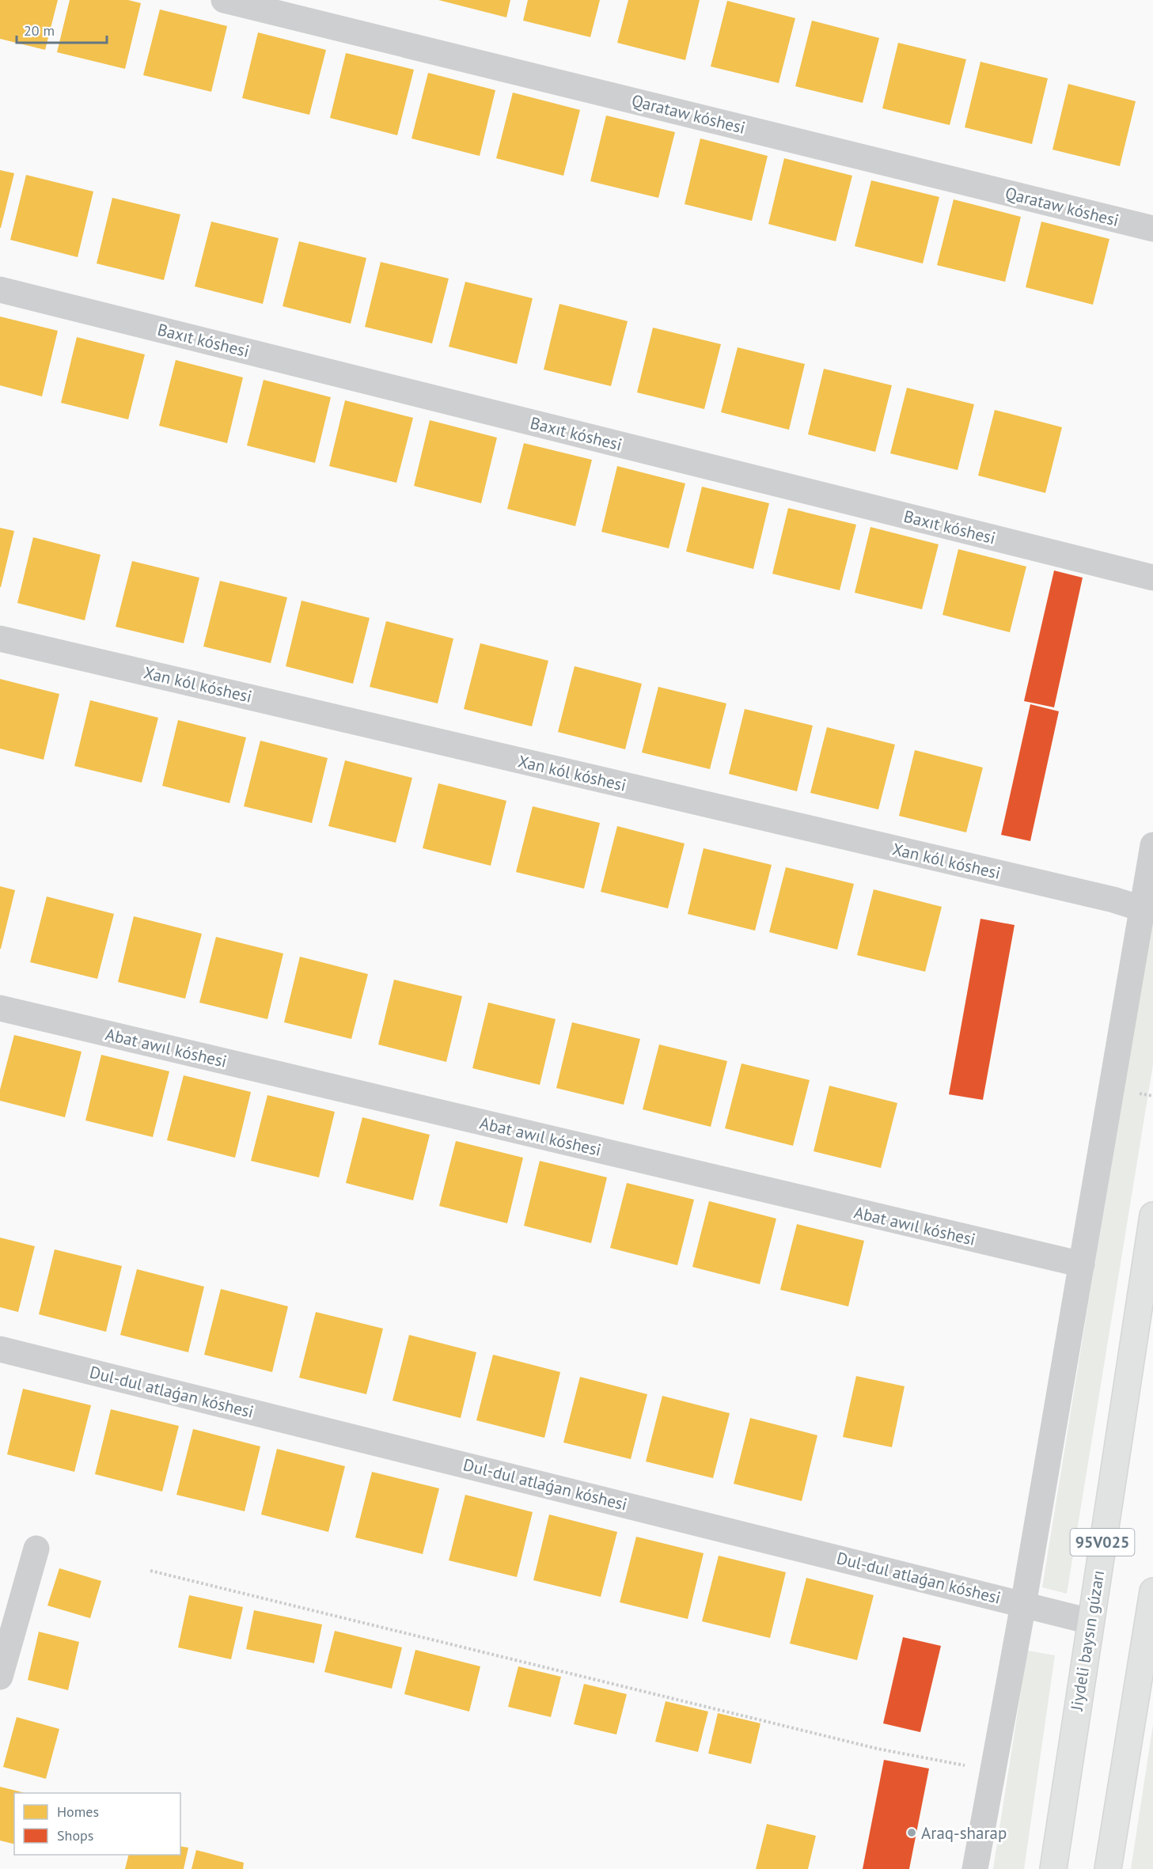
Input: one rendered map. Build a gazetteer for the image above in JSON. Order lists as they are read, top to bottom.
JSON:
{
  "streets": {
    "main road": ["95V025", "Jiydeli baysın gúzarı"],
    "street": [
      "Qarataw kóshesi",
      "Baxıt kóshesi",
      "Xan kól kóshesi",
      "Abat awıl kóshesi",
      "Dul-dul atlaǵan kóshesi"
    ]
  },
  "crossings": [
    ["Dul-dul atlaǵan kóshesi", "Jiydeli baysın gúzarı"]
  ],
  "places": ["Araq-sharap"],
  "legend": ["Homes", "Shops"],
  "scale_bar": "20 m"
}
